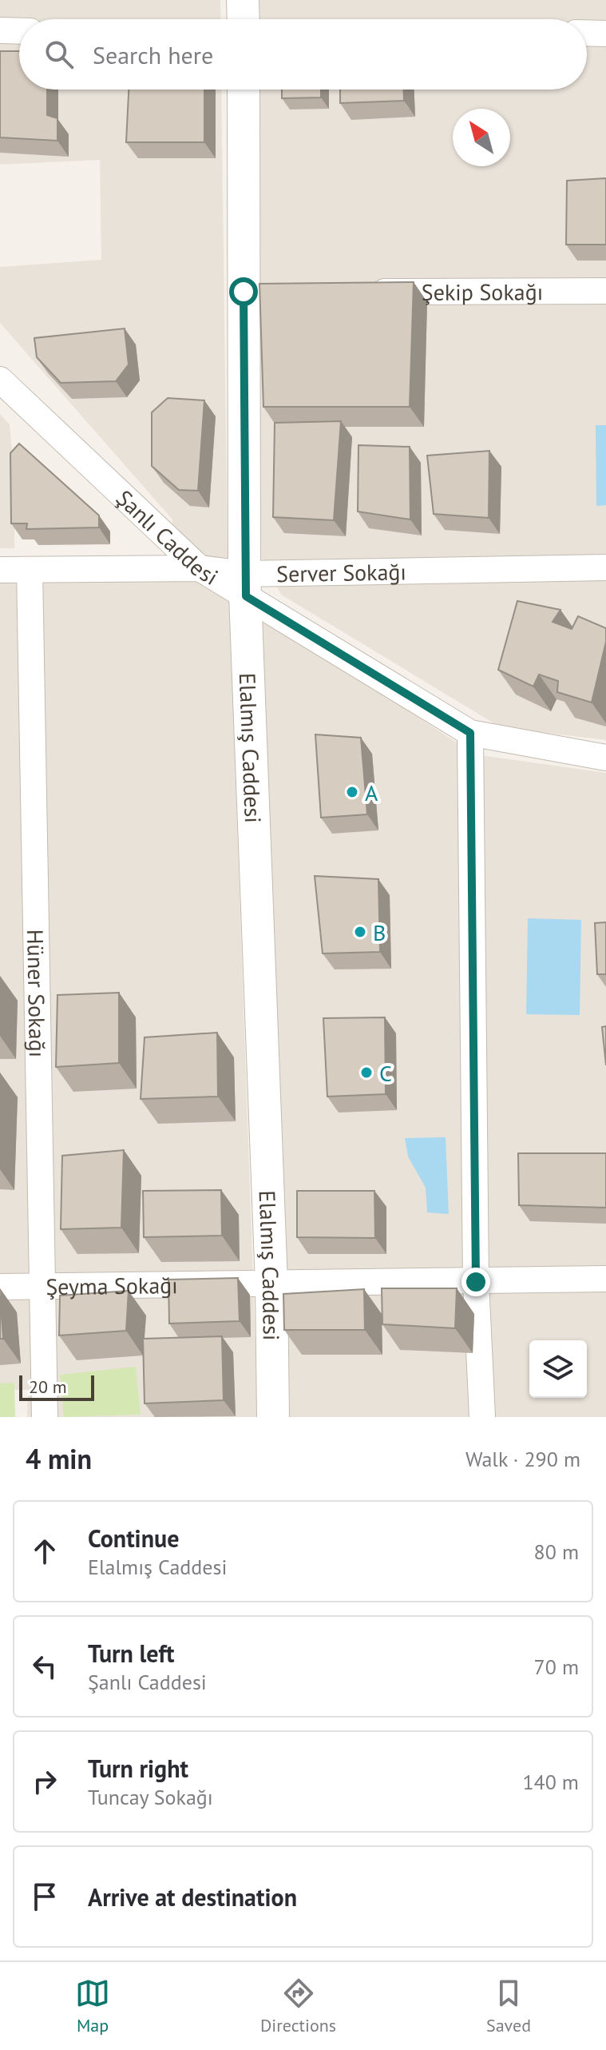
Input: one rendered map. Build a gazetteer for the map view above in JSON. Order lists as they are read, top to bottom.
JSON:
{
  "streets": {
    "street": [
      "Şekip Sokağı",
      "Şanlı Caddesi",
      "Server Sokağı",
      "Elalmış Caddesi",
      "Hüner Sokağı",
      "Şeyma Sokağı"
    ]
  },
  "crossings": [
    ["Şanlı Caddesi", "Server Sokağı"],
    ["Şanlı Caddesi", "Elalmış Caddesi"],
    ["Server Sokağı", "Elalmış Caddesi"],
    ["Elalmış Caddesi", "Şeyma Sokağı"],
    ["Hüner Sokağı", "Şeyma Sokağı"]
  ],
  "places": ["A", "B", "C"],
  "scale_bar": "20 m",
  "north": "top left",
  "page": {
    "search": "Search here",
    "scale": "20 m",
    "heading": ["4 min", "Walk · 290 m"],
    "list": [
      ["Continue", "Elalmış Caddesi", "80 m"],
      ["Turn left", "Şanlı Caddesi", "70 m"],
      ["Turn right", "Tuncay Sokağı", "140 m"],
      "Arrive at destination"
    ],
    "nav": ["Map", "Directions", "Saved"]
  }
}
